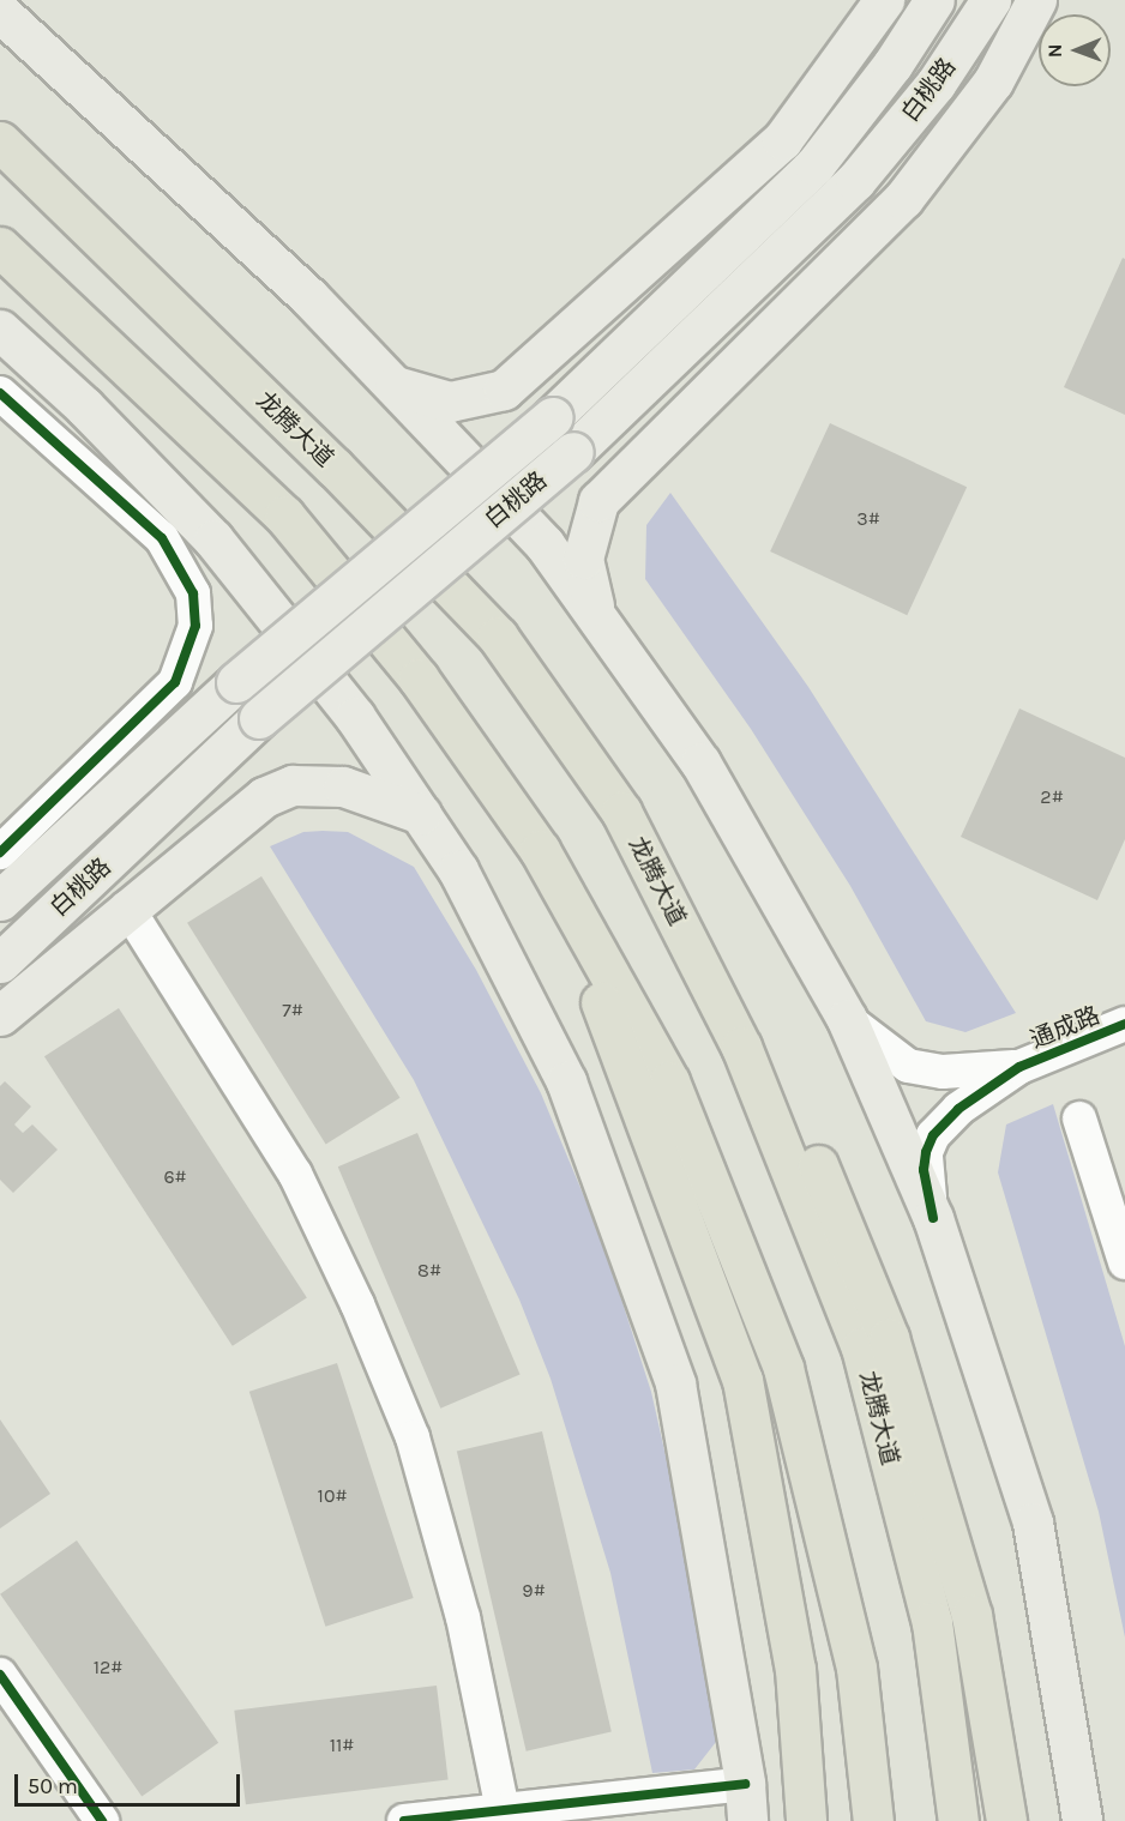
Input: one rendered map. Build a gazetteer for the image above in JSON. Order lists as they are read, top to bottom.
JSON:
{
  "streets": {
    "highway": ["龙腾大道"],
    "main road": ["白桃路"],
    "street": ["通成路"]
  },
  "house_numbers": [
    "3#",
    "2#",
    "7#",
    "6#",
    "8#",
    "10#",
    "9#",
    "12#",
    "11#"
  ],
  "scale_bar": "50 m",
  "north": "left"
}
